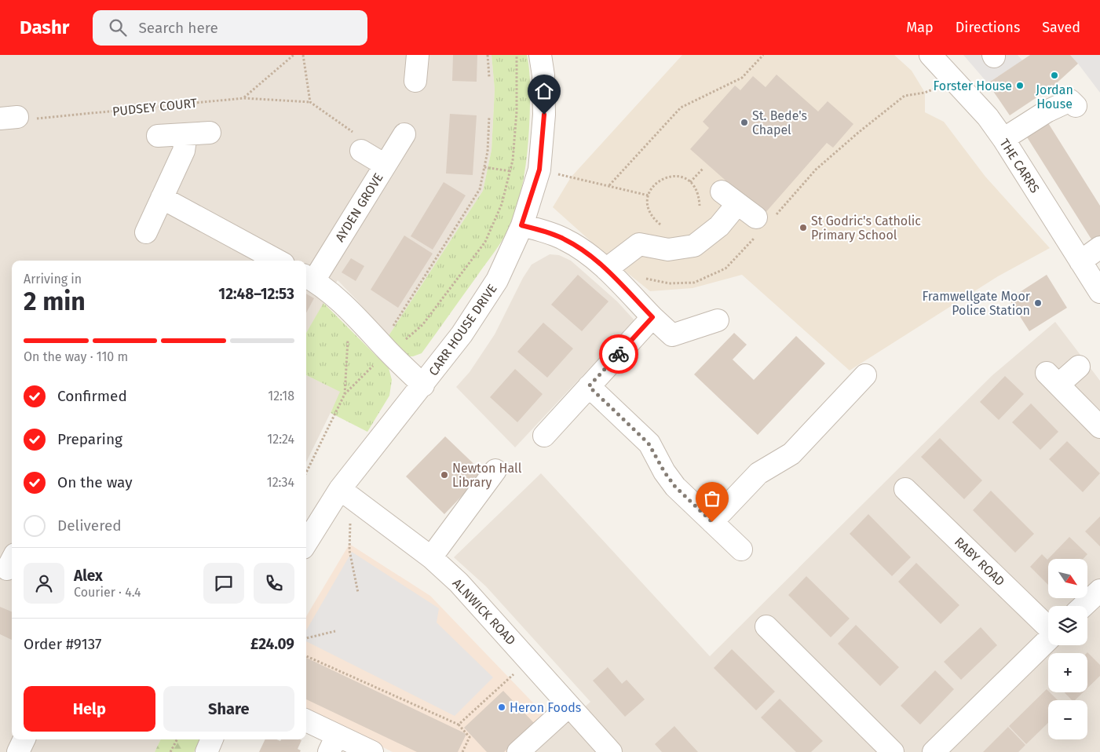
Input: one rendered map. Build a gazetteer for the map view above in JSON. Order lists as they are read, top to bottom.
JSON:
{
  "streets": {
    "street": [
      "THE CARRS",
      "AYDEN GROVE",
      "CARR HOUSE DRIVE",
      "RABY ROAD",
      "ALNWICK ROAD"
    ],
    "path": ["PUDSEY COURT"]
  },
  "crossings": [
    ["AYDEN GROVE", "CARR HOUSE DRIVE"],
    ["CARR HOUSE DRIVE", "ALNWICK ROAD"]
  ],
  "places": [
    "Jordan House",
    "Forster House",
    "St. Bede's Chapel",
    "St Godric's Catholic Primary School",
    "Framwellgate Moor Police Station",
    "Newton Hall Library",
    "Heron Foods"
  ],
  "north": "bottom right",
  "page": {
    "header": "Dashr",
    "search": "Search here",
    "nav": ["Map", "Directions", "Saved"],
    "heading": ["2 min", "Arriving in", "12:48–12:53"],
    "panel": [
      "Alex",
      "Courier · 4.4",
      "Order #9137",
      "£24.09"
    ],
    "bar": "On the way · 110 m",
    "list": [
      ["Confirmed", "12:18"],
      ["Preparing", "12:24"],
      ["On the way", "12:34"],
      "Delivered"
    ],
    "map_buttons": ["+", "−"],
    "buttons": ["Help", "Share"]
  }
}
